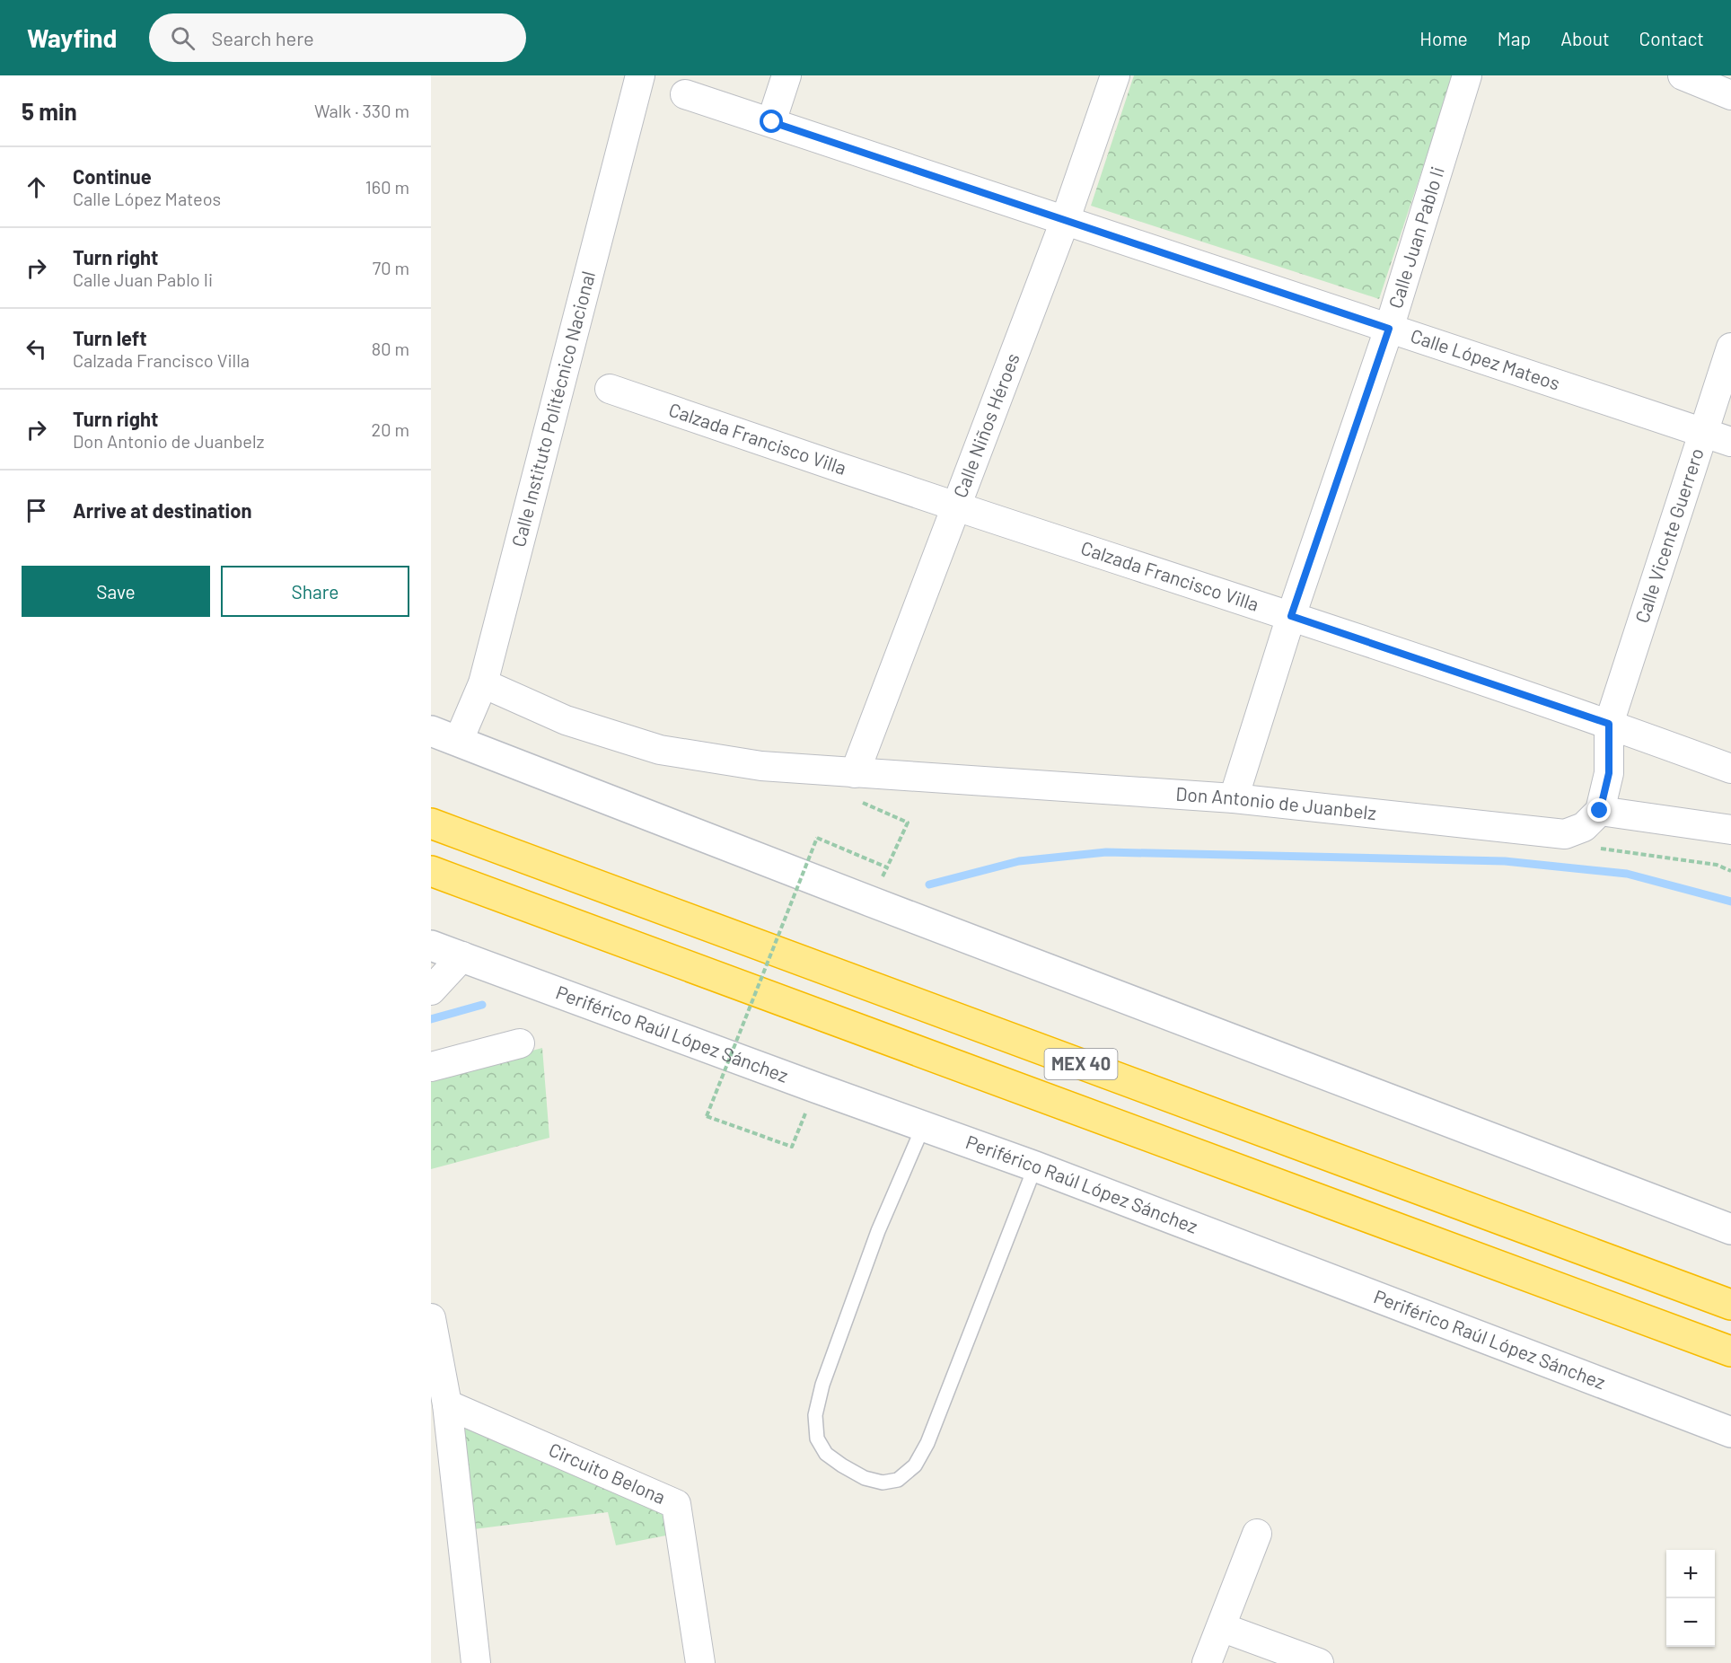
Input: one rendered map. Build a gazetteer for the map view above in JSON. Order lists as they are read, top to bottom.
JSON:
{
  "streets": {
    "highway": ["MEX 40"],
    "main road": ["Periférico Raúl López Sánchez"],
    "street": [
      "Calle Juan Pablo Ii",
      "Calle López Mateos",
      "Calle Instituto Politécnico Nacional",
      "Calle Niños Héroes",
      "Calzada Francisco Villa",
      "Calle Vicente Guerrero",
      "Don Antonio de Juanbelz",
      "Circuito Belona"
    ]
  },
  "crossings": [
    ["Calle Juan Pablo Ii", "Calle López Mateos"],
    ["Calle Juan Pablo Ii", "Calzada Francisco Villa"],
    ["Calle Juan Pablo Ii", "Don Antonio de Juanbelz"],
    ["Calle López Mateos", "Calle Niños Héroes"],
    ["Calle López Mateos", "Calle Vicente Guerrero"],
    ["Calle Instituto Politécnico Nacional", "Don Antonio de Juanbelz"],
    ["Calle Niños Héroes", "Calzada Francisco Villa"],
    ["Calle Niños Héroes", "Don Antonio de Juanbelz"],
    ["Calzada Francisco Villa", "Calle Vicente Guerrero"]
  ],
  "page": {
    "header": "Wayfind",
    "search": "Search here",
    "nav": [
      "Home",
      "Map",
      "About",
      "Contact"
    ],
    "heading": ["5 min", "Walk · 330 m"],
    "list": [
      ["Continue", "Calle López Mateos", "160 m"],
      ["Turn right", "Calle Juan Pablo Ii", "70 m"],
      ["Turn left", "Calzada Francisco Villa", "80 m"],
      ["Turn right", "Don Antonio de Juanbelz", "20 m"],
      "Arrive at destination"
    ],
    "buttons": ["Save", "Share"],
    "map_buttons": ["+", "−"]
  }
}
